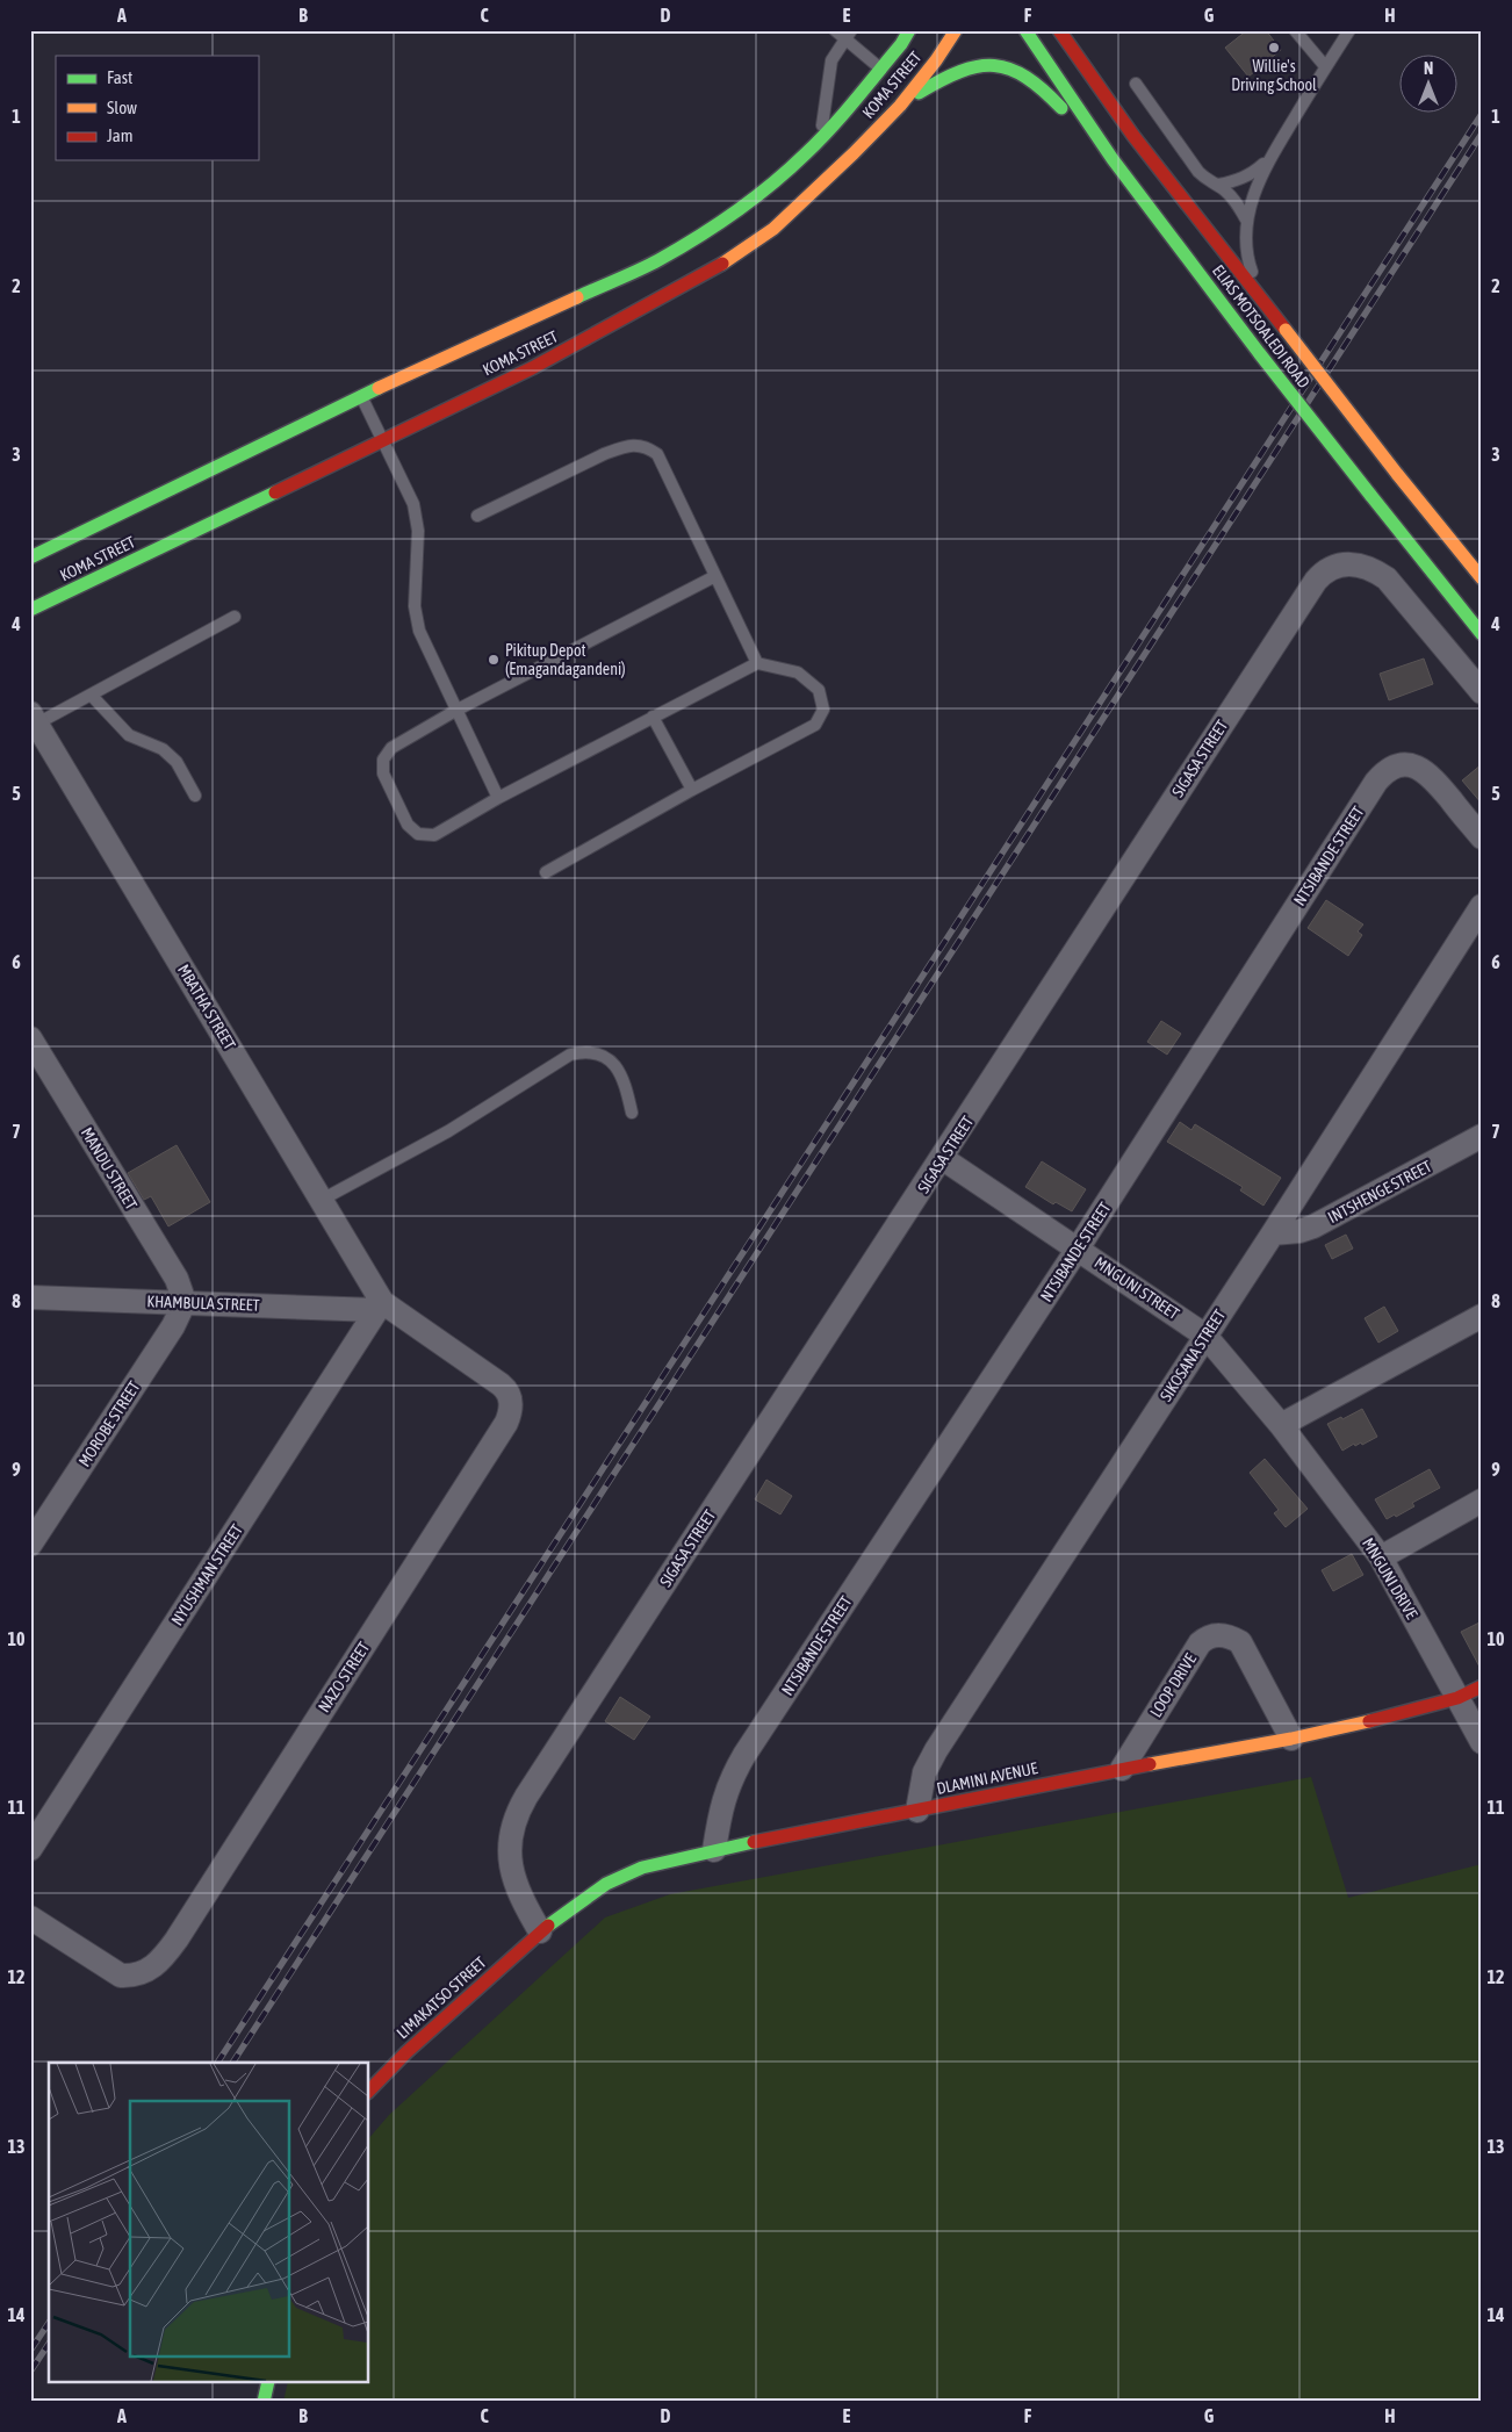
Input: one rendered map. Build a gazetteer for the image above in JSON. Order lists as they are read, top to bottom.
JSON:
{
  "streets": {
    "main road": [
      "KOMA STREET",
      "ELIAS MOTSOALEDI ROAD",
      "DLAMINI AVENUE",
      "LIMAKATSO STREET"
    ],
    "street": [
      "SIGASA STREET",
      "NTSIBANDE STREET",
      "MBATHA STREET",
      "MANDU STREET",
      "INTSHENGE STREET",
      "MNGUNI STREET",
      "KHAMBULA STREET",
      "SIKOSANA STREET",
      "MOROBE STREET",
      "NYUSHMAN STREET",
      "MNGUNI DRIVE",
      "NAZO STREET",
      "LOOP DRIVE"
    ]
  },
  "crossings": [
    ["SIGASA STREET", "MNGUNI STREET"],
    ["SIGASA STREET", "DLAMINI AVENUE"],
    ["SIGASA STREET", "LIMAKATSO STREET"],
    ["NTSIBANDE STREET", "MNGUNI STREET"],
    ["NTSIBANDE STREET", "DLAMINI AVENUE"],
    ["MBATHA STREET", "KHAMBULA STREET"],
    ["MBATHA STREET", "NYUSHMAN STREET"],
    ["MBATHA STREET", "NAZO STREET"],
    ["MANDU STREET", "KHAMBULA STREET"],
    ["MANDU STREET", "MOROBE STREET"],
    ["INTSHENGE STREET", "SIKOSANA STREET"],
    ["MNGUNI STREET", "SIKOSANA STREET"],
    ["MNGUNI STREET", "MNGUNI DRIVE"],
    ["KHAMBULA STREET", "MOROBE STREET"],
    ["KHAMBULA STREET", "NYUSHMAN STREET"],
    ["KHAMBULA STREET", "NAZO STREET"],
    ["SIKOSANA STREET", "DLAMINI AVENUE"],
    ["NYUSHMAN STREET", "NAZO STREET"],
    ["MNGUNI DRIVE", "DLAMINI AVENUE"],
    ["LOOP DRIVE", "DLAMINI AVENUE"],
    ["DLAMINI AVENUE", "LIMAKATSO STREET"]
  ],
  "places": ["Willie's Driving School", "Pikitup Depot (Emagandagandeni)"],
  "legend": ["Fast", "Slow", "Jam"],
  "north": "top",
  "grid": {
    "columns": [
      "A",
      "B",
      "C",
      "D",
      "E",
      "F",
      "G",
      "H"
    ],
    "rows": [
      "1",
      "2",
      "3",
      "4",
      "5",
      "6",
      "7",
      "8",
      "9",
      "10",
      "11",
      "12",
      "13",
      "14"
    ]
  }
}
